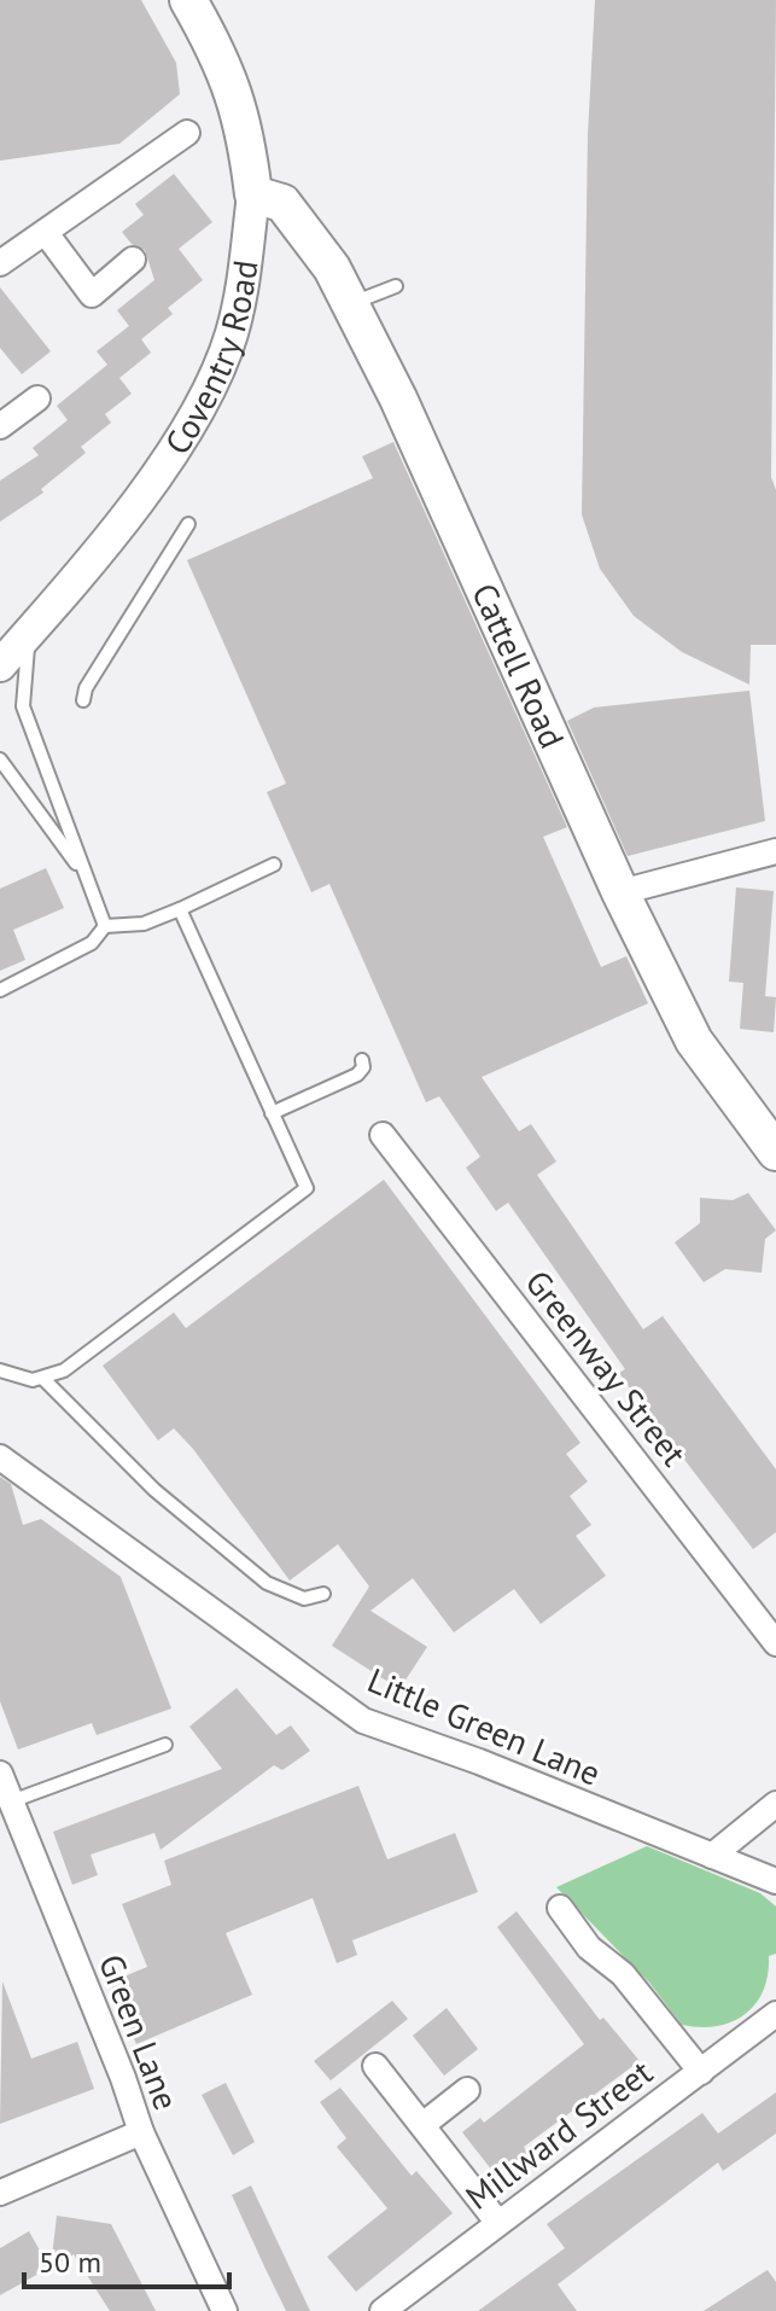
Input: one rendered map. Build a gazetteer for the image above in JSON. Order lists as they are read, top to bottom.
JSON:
{
  "streets": {
    "main road": ["Coventry Road", "Cattell Road"],
    "street": [
      "Greenway Street",
      "Little Green Lane",
      "Green Lane",
      "Millward Street"
    ]
  },
  "crossings": [
    ["Coventry Road", "Cattell Road"]
  ],
  "scale_bar": "50 m"
}
